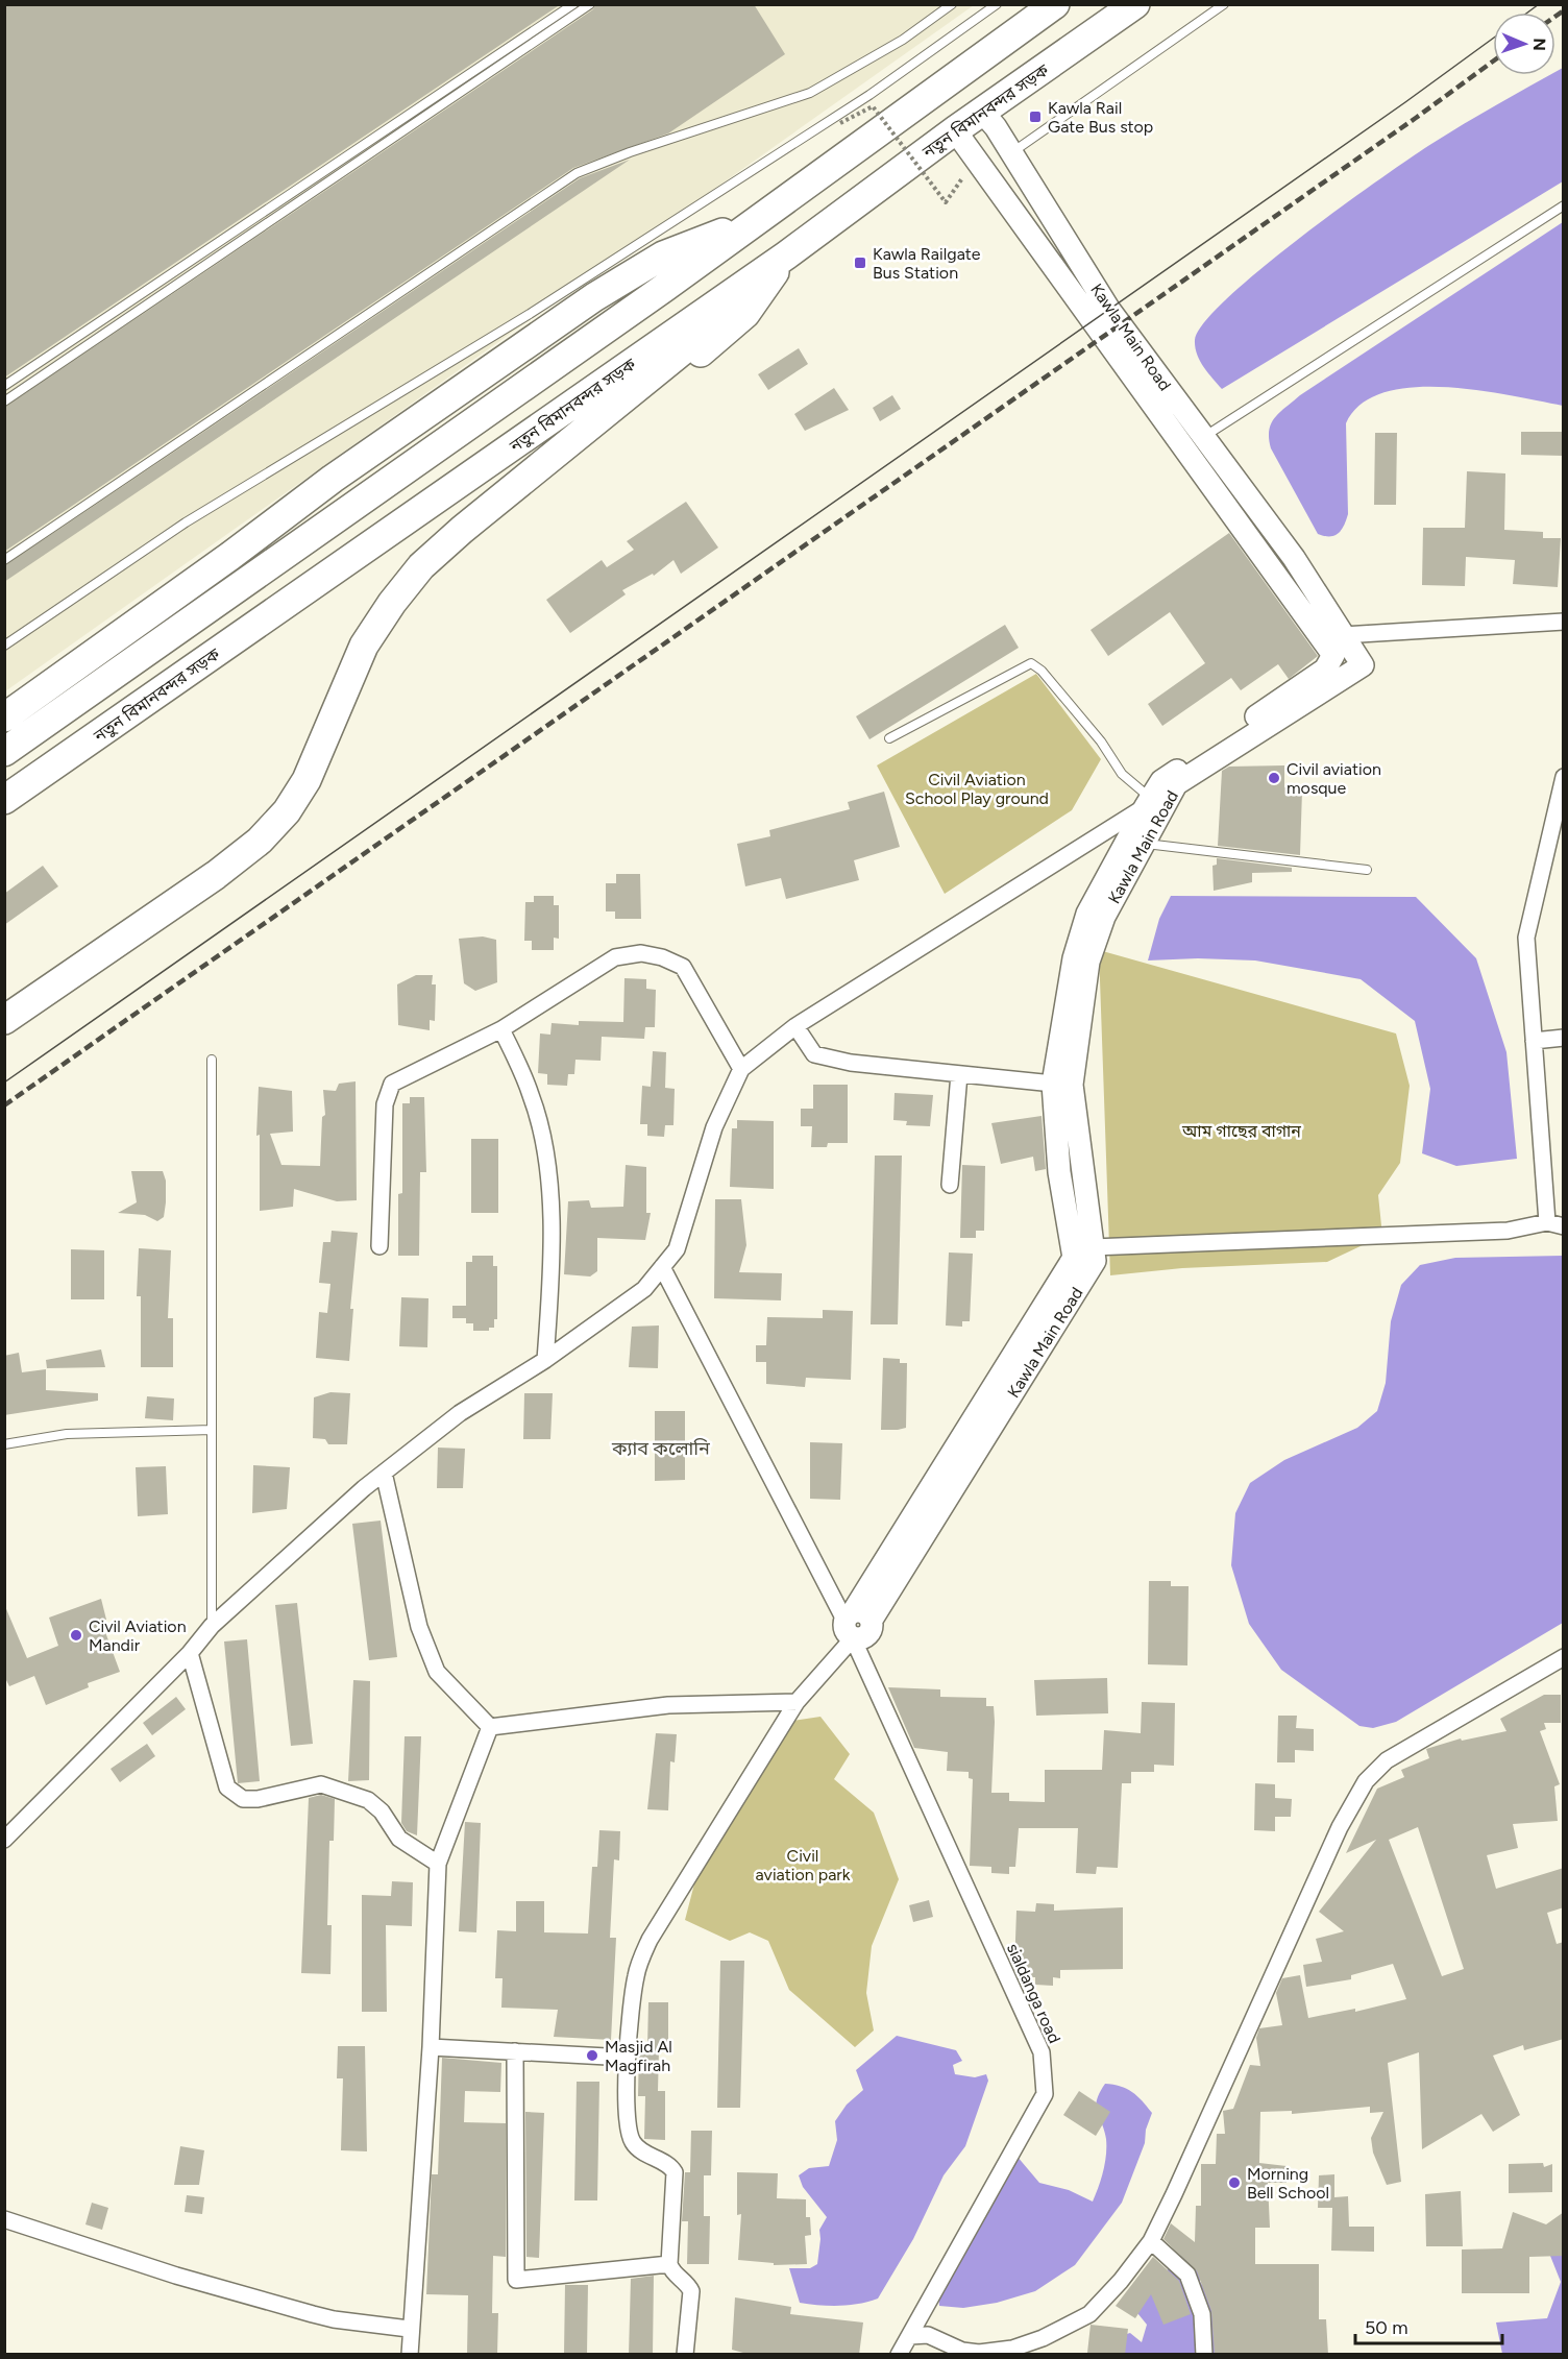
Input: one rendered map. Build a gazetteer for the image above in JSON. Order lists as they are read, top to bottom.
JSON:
{
  "streets": {
    "highway": ["নতুন বিমানবন্দর সড়ক"],
    "street": ["Kawla Main Road", "sialdanga road"]
  },
  "crossings": [
    ["নতুন বিমানবন্দর সড়ক", "Kawla Main Road"],
    ["Kawla Main Road", "sialdanga road"]
  ],
  "districts": ["ক্যাব কলোনি"],
  "parks": ["Civil Aviation School Play ground", "আম গাছের বাগান", "Civil aviation park"],
  "places": {
    "transit": ["Kawla Rail Gate Bus stop", "Kawla Railgate Bus Station"],
    "other": [
      "Civil aviation mosque",
      "Civil Aviation Mandir",
      "Masjid Al Magfirah",
      "Morning Bell School"
    ]
  },
  "scale_bar": "50 m",
  "north": "right"
}
